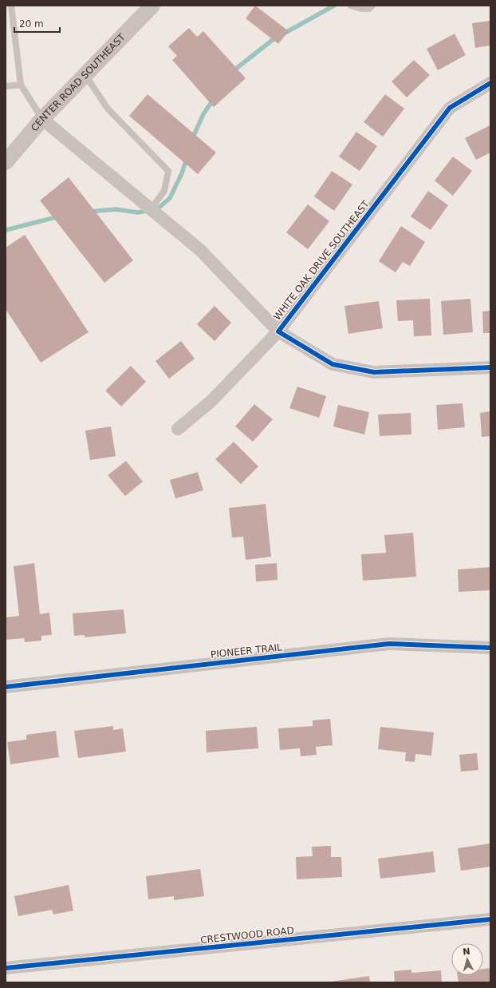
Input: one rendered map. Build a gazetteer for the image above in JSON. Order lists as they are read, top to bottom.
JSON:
{
  "streets": {
    "street": [
      "CENTER ROAD SOUTHEAST",
      "WHITE OAK DRIVE SOUTHEAST",
      "PIONEER TRAIL",
      "CRESTWOOD ROAD"
    ]
  },
  "crossings": [
    ["CENTER ROAD SOUTHEAST", "WHITE OAK DRIVE SOUTHEAST"]
  ],
  "scale_bar": "20 m",
  "north": "top"
}
